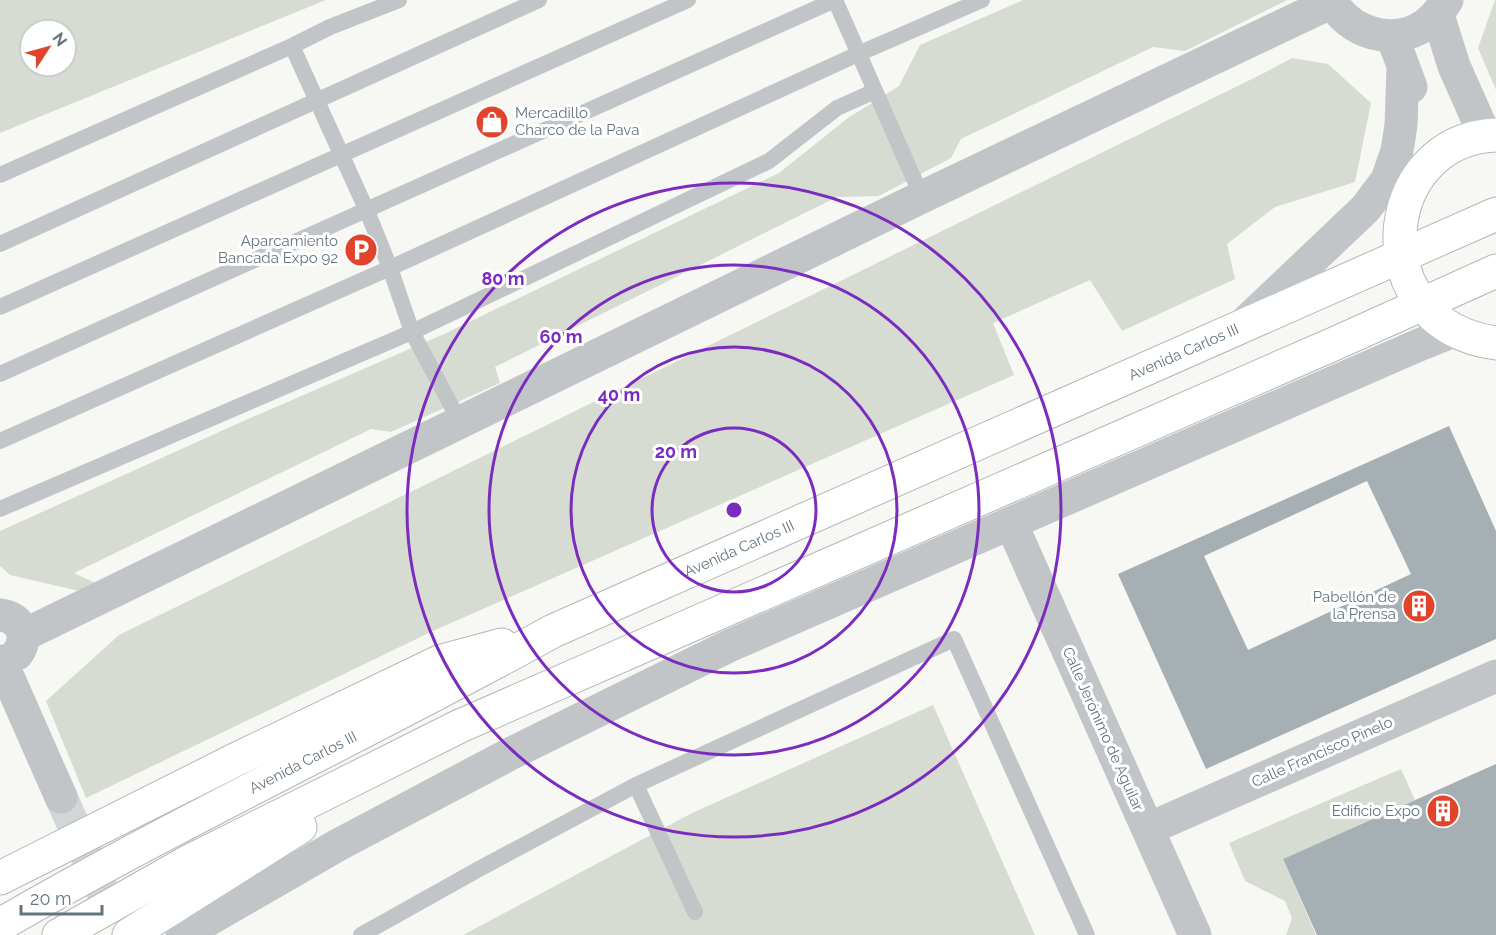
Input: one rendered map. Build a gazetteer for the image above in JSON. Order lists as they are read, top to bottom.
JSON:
{
  "streets": {
    "main road": ["Avenida Carlos III"],
    "street": ["Calle Jerónimo de Aguilar", "Calle Francisco Pinelo"]
  },
  "crossings": [
    ["Calle Jerónimo de Aguilar", "Calle Francisco Pinelo"]
  ],
  "places": {
    "shop": ["Mercadillo Charco de la Pava"],
    "parking": ["Aparcamiento Bancada Expo 92"],
    "building": ["Pabellón de la Prensa", "Edificio Expo"]
  },
  "scale_bar": "20 m",
  "north": "top right",
  "rings": [
    "80 m",
    "60 m",
    "40 m",
    "20 m"
  ]
}
